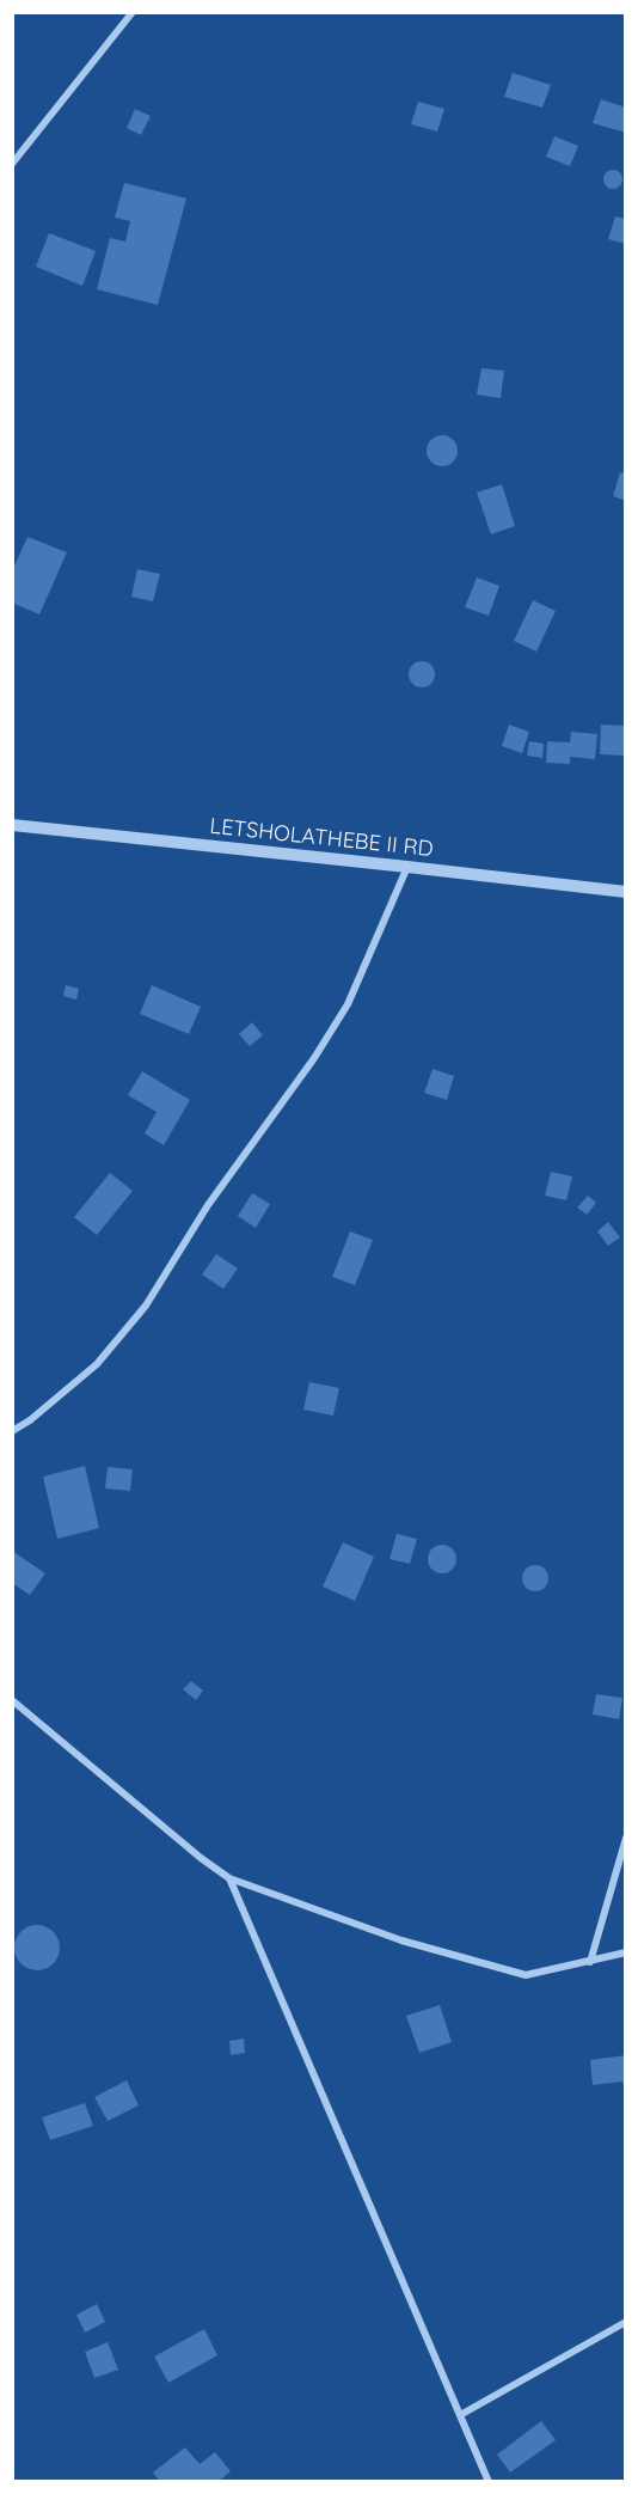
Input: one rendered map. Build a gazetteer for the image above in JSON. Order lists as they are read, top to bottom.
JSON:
{
  "streets": {
    "street": ["LETSHOLATHEBE II RD"]
  }
}
